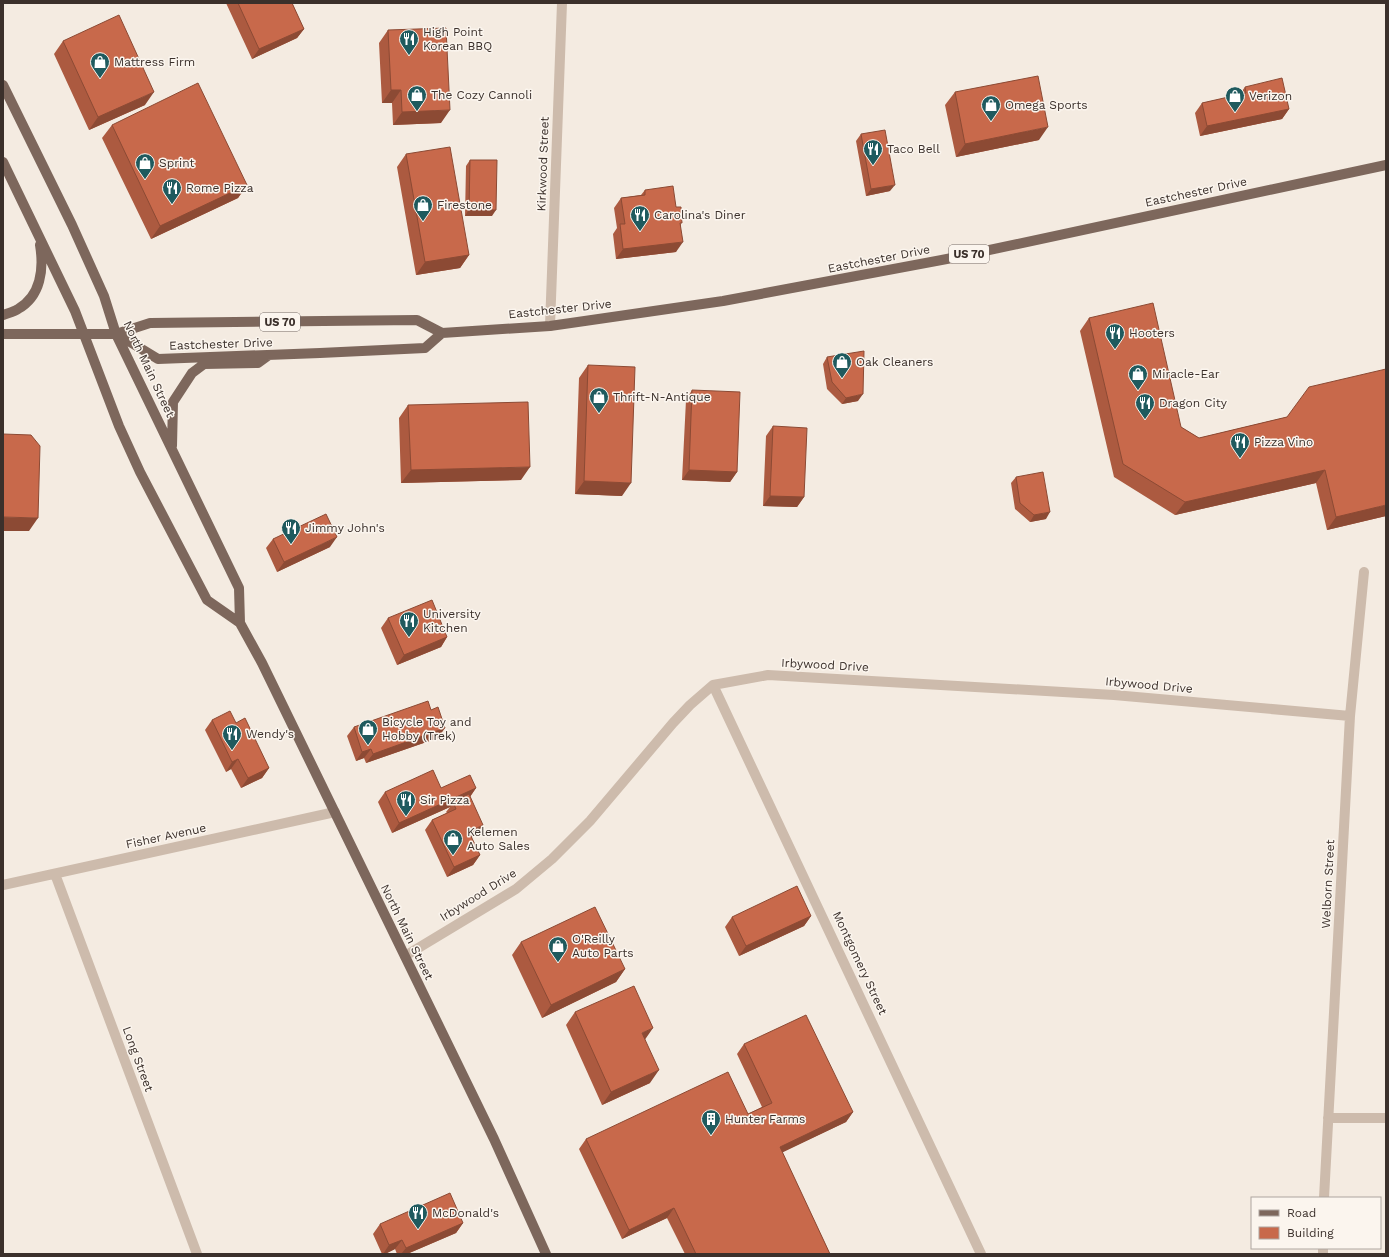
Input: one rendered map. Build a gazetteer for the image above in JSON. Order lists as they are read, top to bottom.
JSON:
{
  "streets": {
    "main road": ["Eastchester Drive", "US 70", "North Main Street"],
    "street": [
      "Kirkwood Street",
      "Irbywood Drive",
      "Fisher Avenue",
      "Welborn Street",
      "Montgomery Street",
      "Long Street"
    ]
  },
  "crossings": [
    ["Kirkwood Street", "Eastchester Drive"],
    ["Eastchester Drive", "US 70"],
    ["Eastchester Drive", "North Main Street"],
    ["US 70", "North Main Street"],
    ["North Main Street", "Irbywood Drive"],
    ["North Main Street", "Fisher Avenue"],
    ["Irbywood Drive", "Welborn Street"],
    ["Irbywood Drive", "Montgomery Street"],
    ["Fisher Avenue", "Long Street"]
  ],
  "places": {
    "restaurant": [
      "High Point Korean BBQ",
      "Taco Bell",
      "Rome Pizza",
      "Carolina's Diner",
      "Hooters",
      "Dragon City",
      "Pizza Vino",
      "Jimmy John's",
      "University Kitchen",
      "Wendy's",
      "Sir Pizza",
      "McDonald's"
    ],
    "shop": [
      "Mattress Firm",
      "The Cozy Cannoli",
      "Verizon",
      "Omega Sports",
      "Sprint",
      "Firestone",
      "Oak Cleaners",
      "Miracle-Ear",
      "Thrift-N-Antique",
      "Bicycle Toy and Hobby (Trek)",
      "Kelemen Auto Sales",
      "O'Reilly Auto Parts"
    ],
    "building": ["Hunter Farms"]
  },
  "legend": ["Road", "Building"]
}
